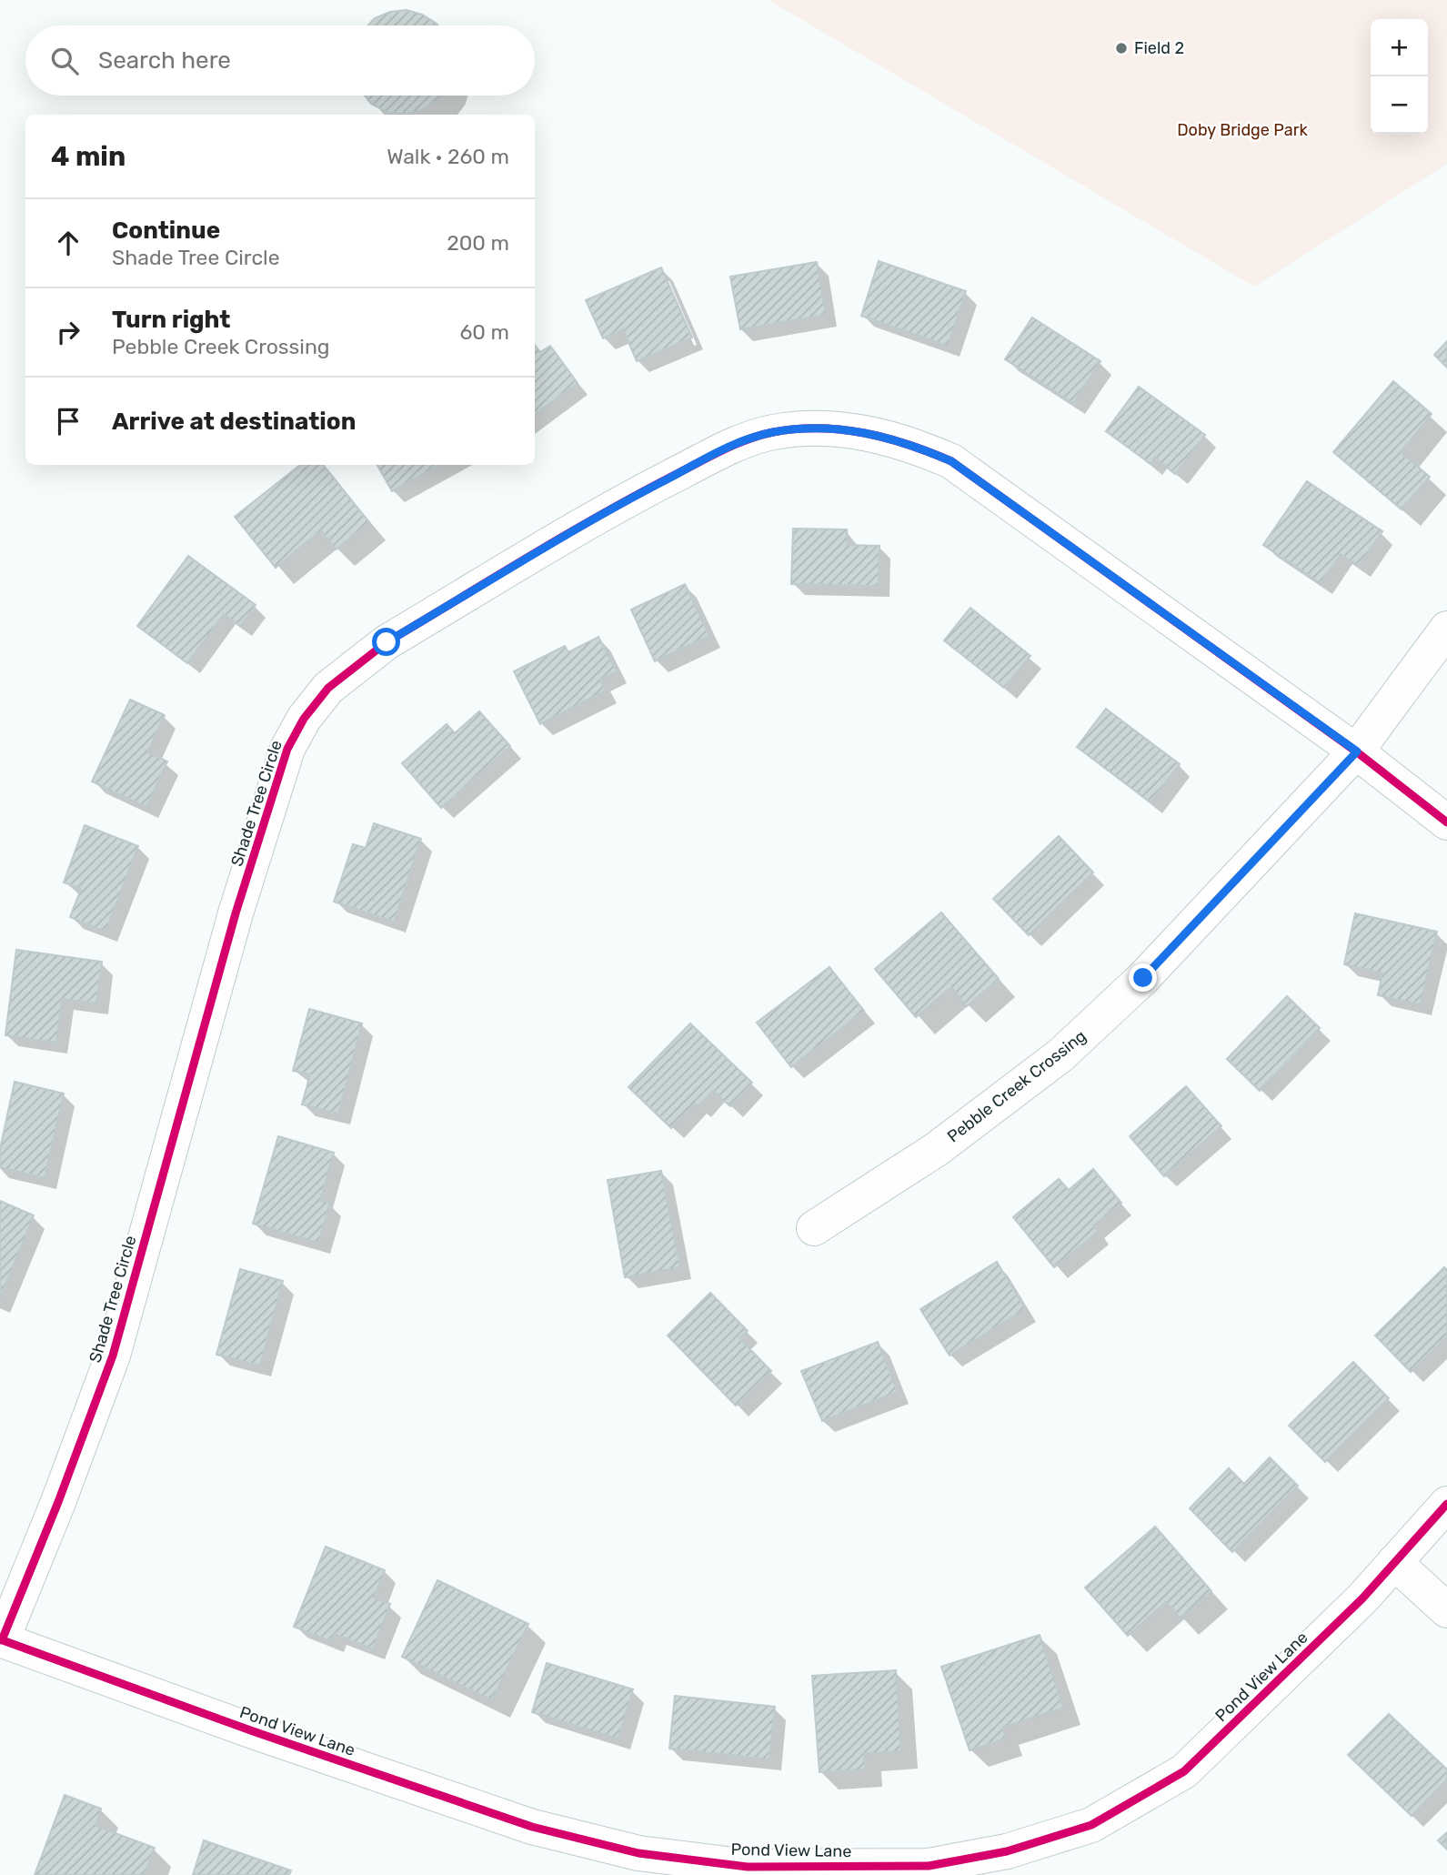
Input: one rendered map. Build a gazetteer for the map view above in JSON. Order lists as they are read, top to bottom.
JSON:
{
  "streets": {
    "street": ["Shade Tree Circle", "Pebble Creek Crossing", "Pond View Lane"]
  },
  "crossings": [
    ["Shade Tree Circle", "Pebble Creek Crossing"],
    ["Shade Tree Circle", "Pond View Lane"]
  ],
  "parks": ["Doby Bridge Park"],
  "places": ["Field 2"],
  "page": {
    "map_buttons": ["+", "−"],
    "search": "Search here",
    "heading": ["4 min", "Walk · 260 m"],
    "list": [
      ["Continue", "Shade Tree Circle", "200 m"],
      ["Turn right", "Pebble Creek Crossing", "60 m"],
      "Arrive at destination"
    ]
  }
}
